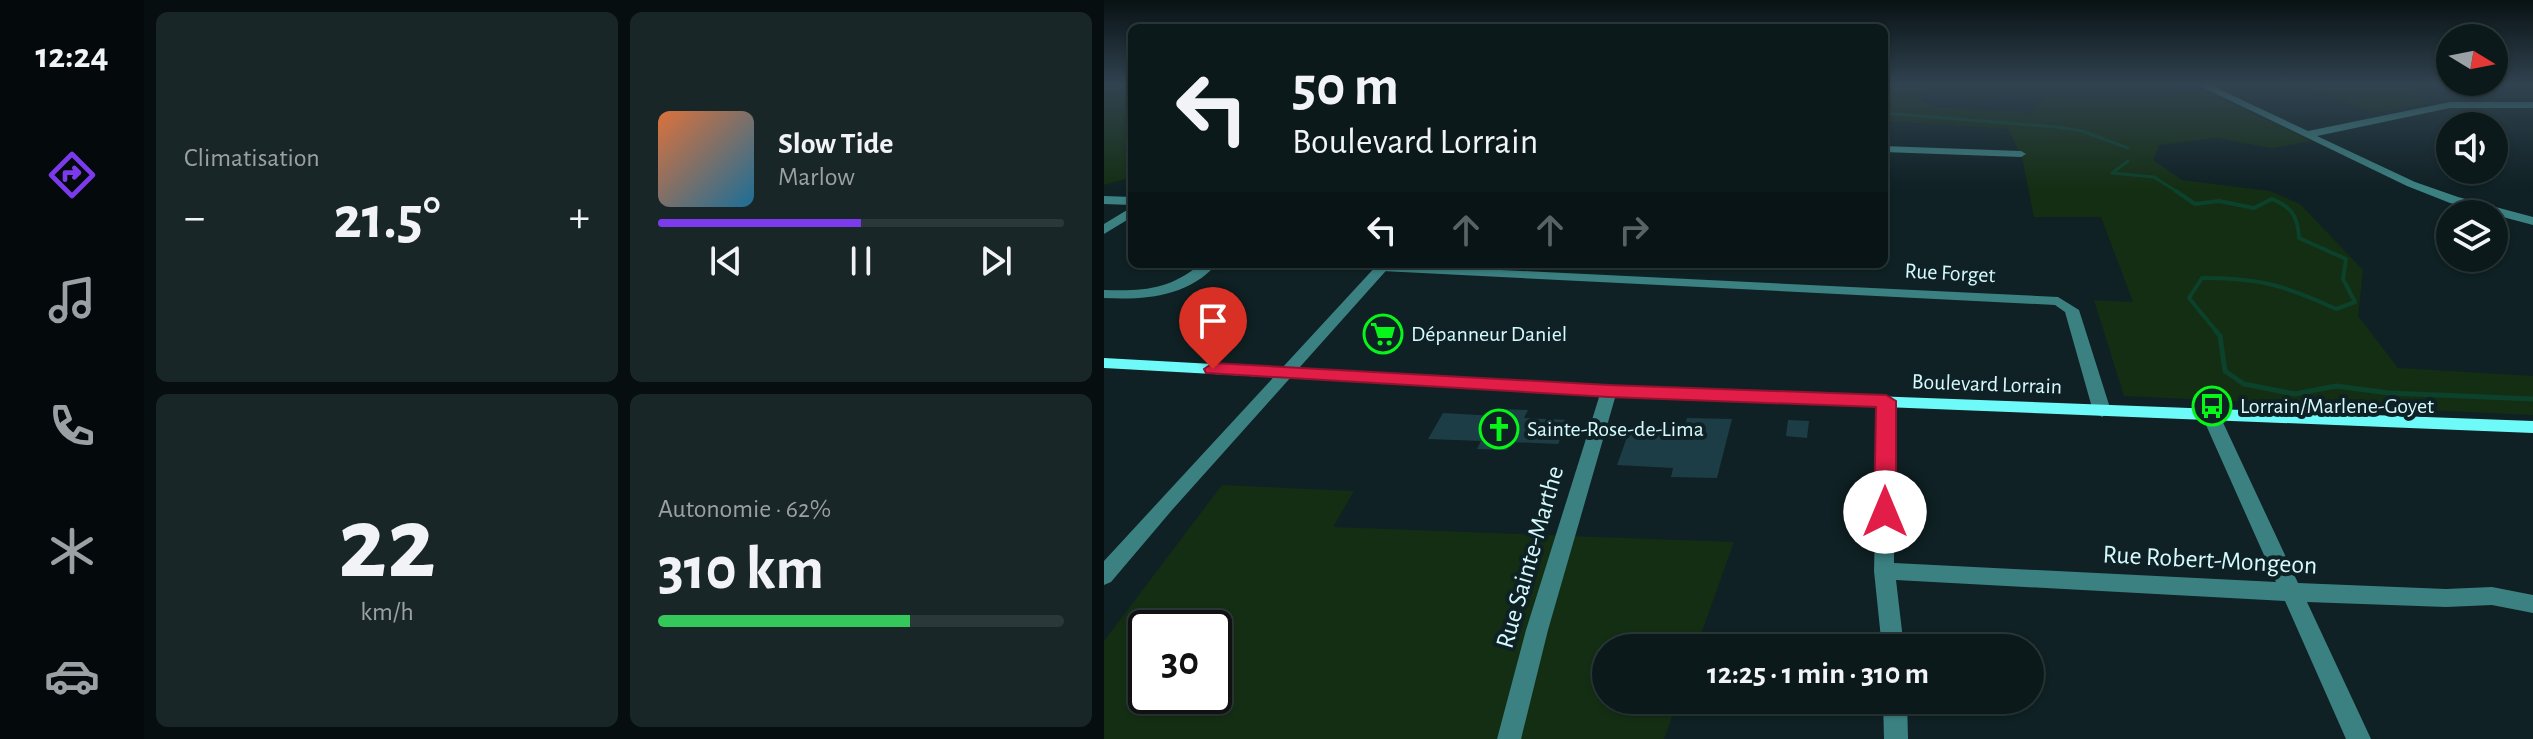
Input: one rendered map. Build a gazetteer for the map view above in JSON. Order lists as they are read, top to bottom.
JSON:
{
  "streets": {
    "main road": ["Boulevard Lorrain"],
    "street": ["Rue Forget", "Rue Sainte-Marthe", "Rue Robert-Mongeon"]
  },
  "crossings": [
    ["Rue Forget", "Boulevard Lorrain"],
    ["Boulevard Lorrain", "Rue Sainte-Marthe"]
  ],
  "places": {
    "supermarket": ["Dépanneur Daniel"],
    "bus stop": ["Lorrain/Marlene-Goyet"],
    "church": ["Sainte-Rose-de-Lima"]
  },
  "north": "right",
  "page": {
    "tabs": "12:24",
    "tile": [
      "Climatisation",
      ["22", "km/h"],
      ["Autonomie · 62%", "310 km"]
    ],
    "turn": ["50 m", "Boulevard Lorrain"],
    "song": ["Slow Tide", "Marlow"],
    "heat": ["−", "21.5°", "+"],
    "limit": "30",
    "trip": "12:25 · 1 min · 310 m"
  }
}
